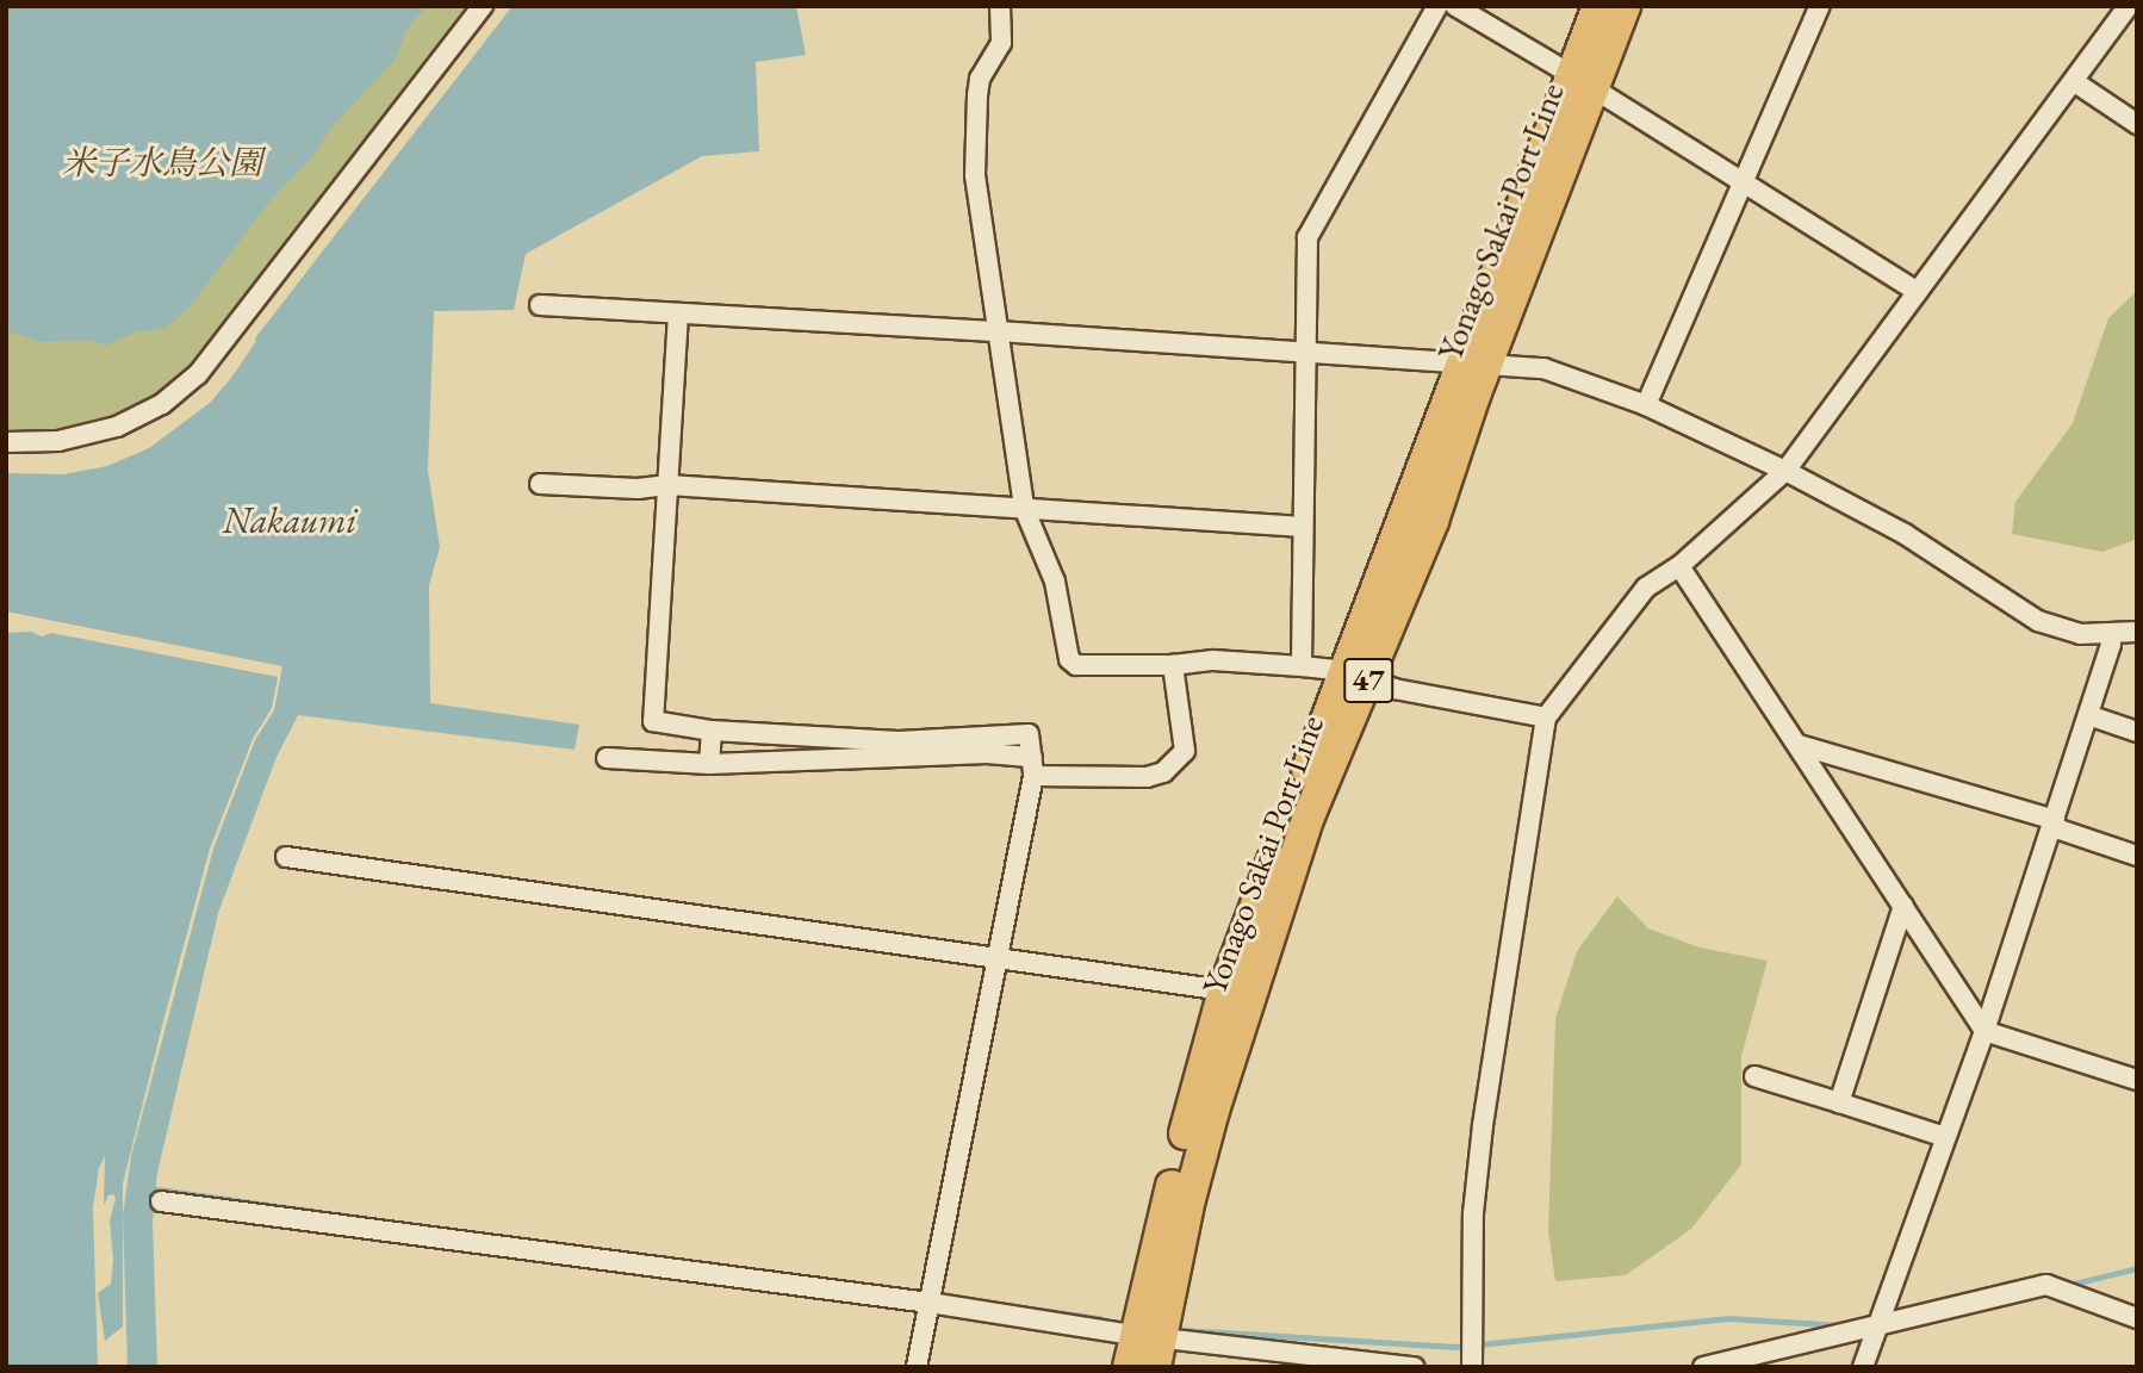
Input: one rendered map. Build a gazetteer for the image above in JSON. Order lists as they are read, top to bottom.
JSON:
{
  "streets": {
    "main road": ["Yonago Sakai Port Line", "47"]
  },
  "water": ["Nakaumi"],
  "parks": ["米子水鳥公園"]
}
